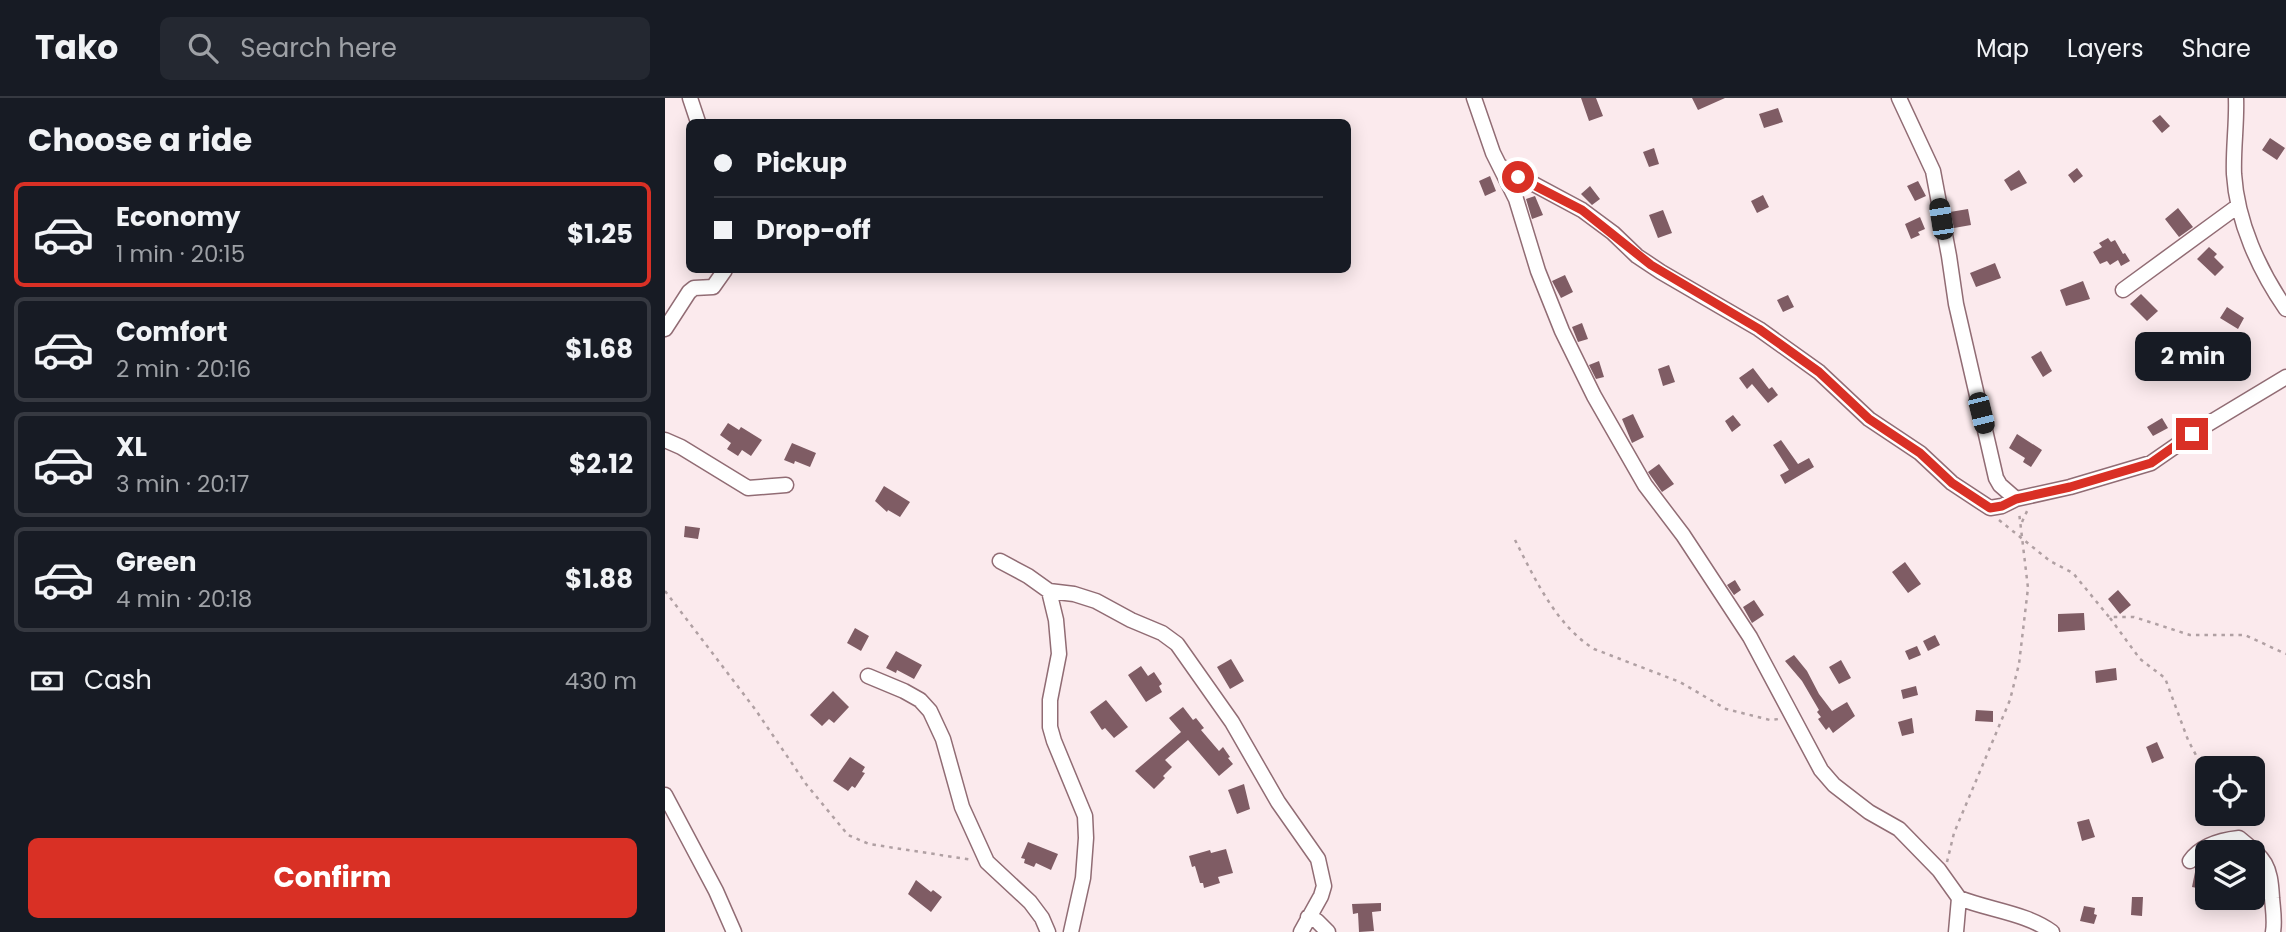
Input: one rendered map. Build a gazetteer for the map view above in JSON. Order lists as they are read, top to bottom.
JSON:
{
  "page": {
    "header": "Tako",
    "search": "Search here",
    "nav": ["Map", "Layers", "Share"],
    "heading": "Choose a ride",
    "banner": ["Pickup", "Drop-off"],
    "list": [
      {
        "name": "Economy",
        "note": "1 min · 20:15",
        "value": "$1.25"
      },
      {
        "name": "Comfort",
        "note": "2 min · 20:16",
        "value": "$1.68"
      },
      {
        "name": "XL",
        "note": "3 min · 20:17",
        "value": "$2.12"
      },
      {
        "name": "Green",
        "note": "4 min · 20:18",
        "value": "$1.88"
      }
    ],
    "bubble": "2 min",
    "pay": ["Cash", "430 m"],
    "buttons": "Confirm"
  }
}
